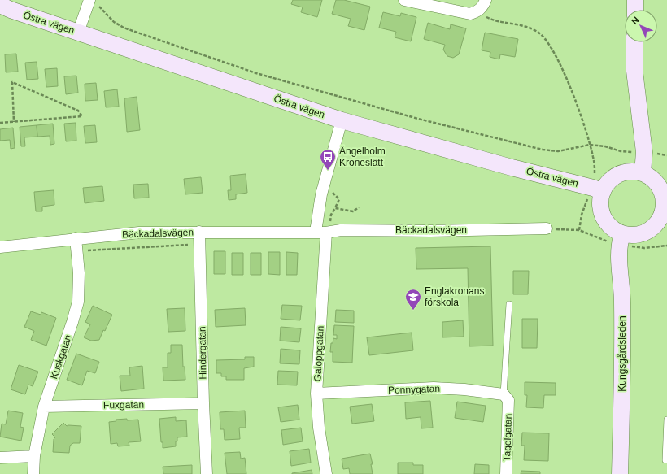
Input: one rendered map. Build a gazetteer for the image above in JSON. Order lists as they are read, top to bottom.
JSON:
{
  "streets": {
    "main road": ["Östra vägen", "Kungsgårdsleden"],
    "street": [
      "Bäckadalsvägen",
      "Hindergatan",
      "Galoppgatan",
      "Kuskgatan",
      "Ponnygatan",
      "Fuxgatan",
      "Tagelgatan"
    ]
  },
  "crossings": [
    ["Östra vägen", "Kungsgårdsleden"],
    ["Bäckadalsvägen", "Hindergatan"],
    ["Bäckadalsvägen", "Galoppgatan"],
    ["Bäckadalsvägen", "Kuskgatan"],
    ["Hindergatan", "Fuxgatan"],
    ["Galoppgatan", "Ponnygatan"],
    ["Kuskgatan", "Fuxgatan"],
    ["Ponnygatan", "Tagelgatan"]
  ],
  "places": {
    "bus stop": ["Ängelholm Kroneslätt"],
    "school or university": ["Englakronans förskola"]
  },
  "north": "top left"
}
